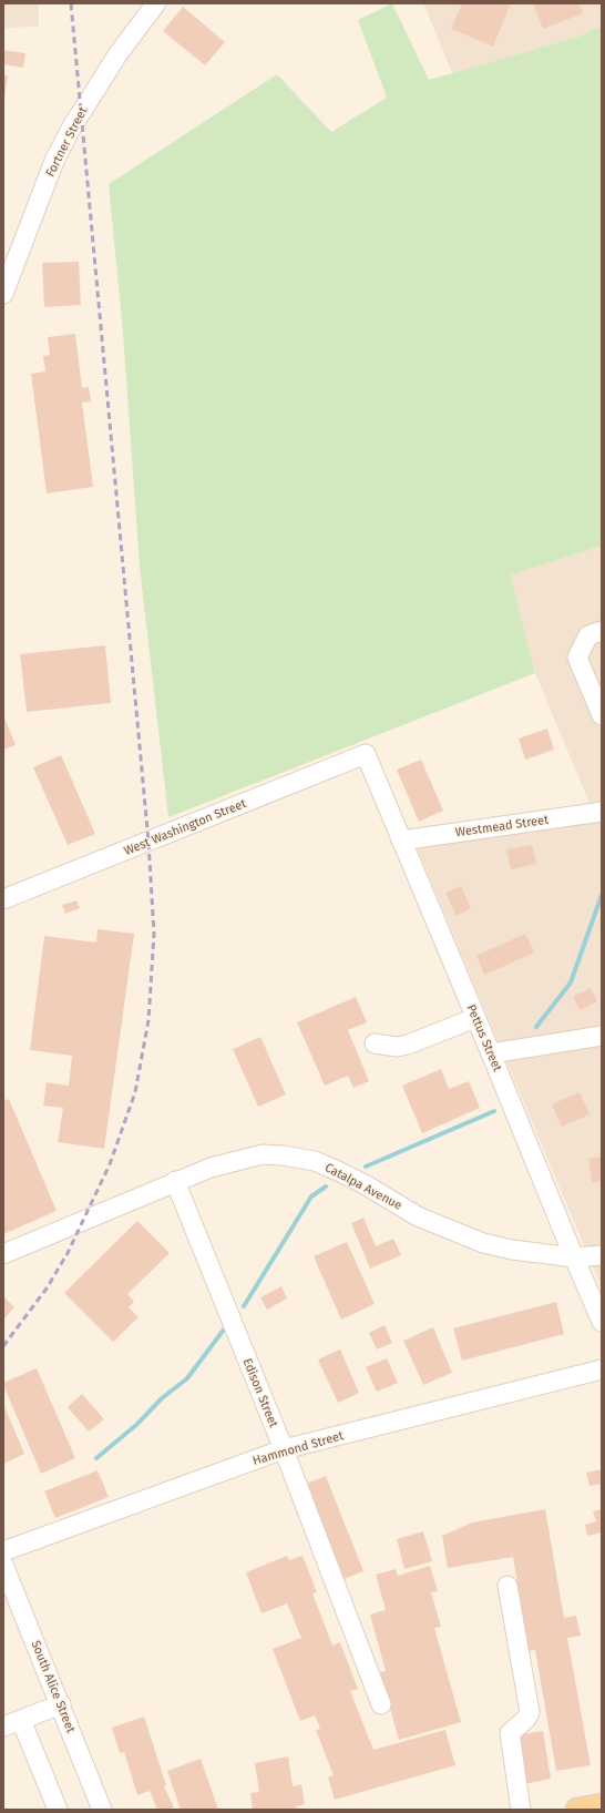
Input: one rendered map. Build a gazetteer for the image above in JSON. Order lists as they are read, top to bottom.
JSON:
{
  "streets": {
    "street": [
      "Fortner Street",
      "Westmead Street",
      "West Washington Street",
      "Pettus Street",
      "Catalpa Avenue",
      "Edison Street",
      "Hammond Street",
      "South Alice Street"
    ]
  },
  "crossings": [
    ["Westmead Street", "Pettus Street"],
    ["West Washington Street", "Pettus Street"],
    ["Pettus Street", "Catalpa Avenue"],
    ["Catalpa Avenue", "Edison Street"],
    ["Edison Street", "Hammond Street"]
  ]
}
